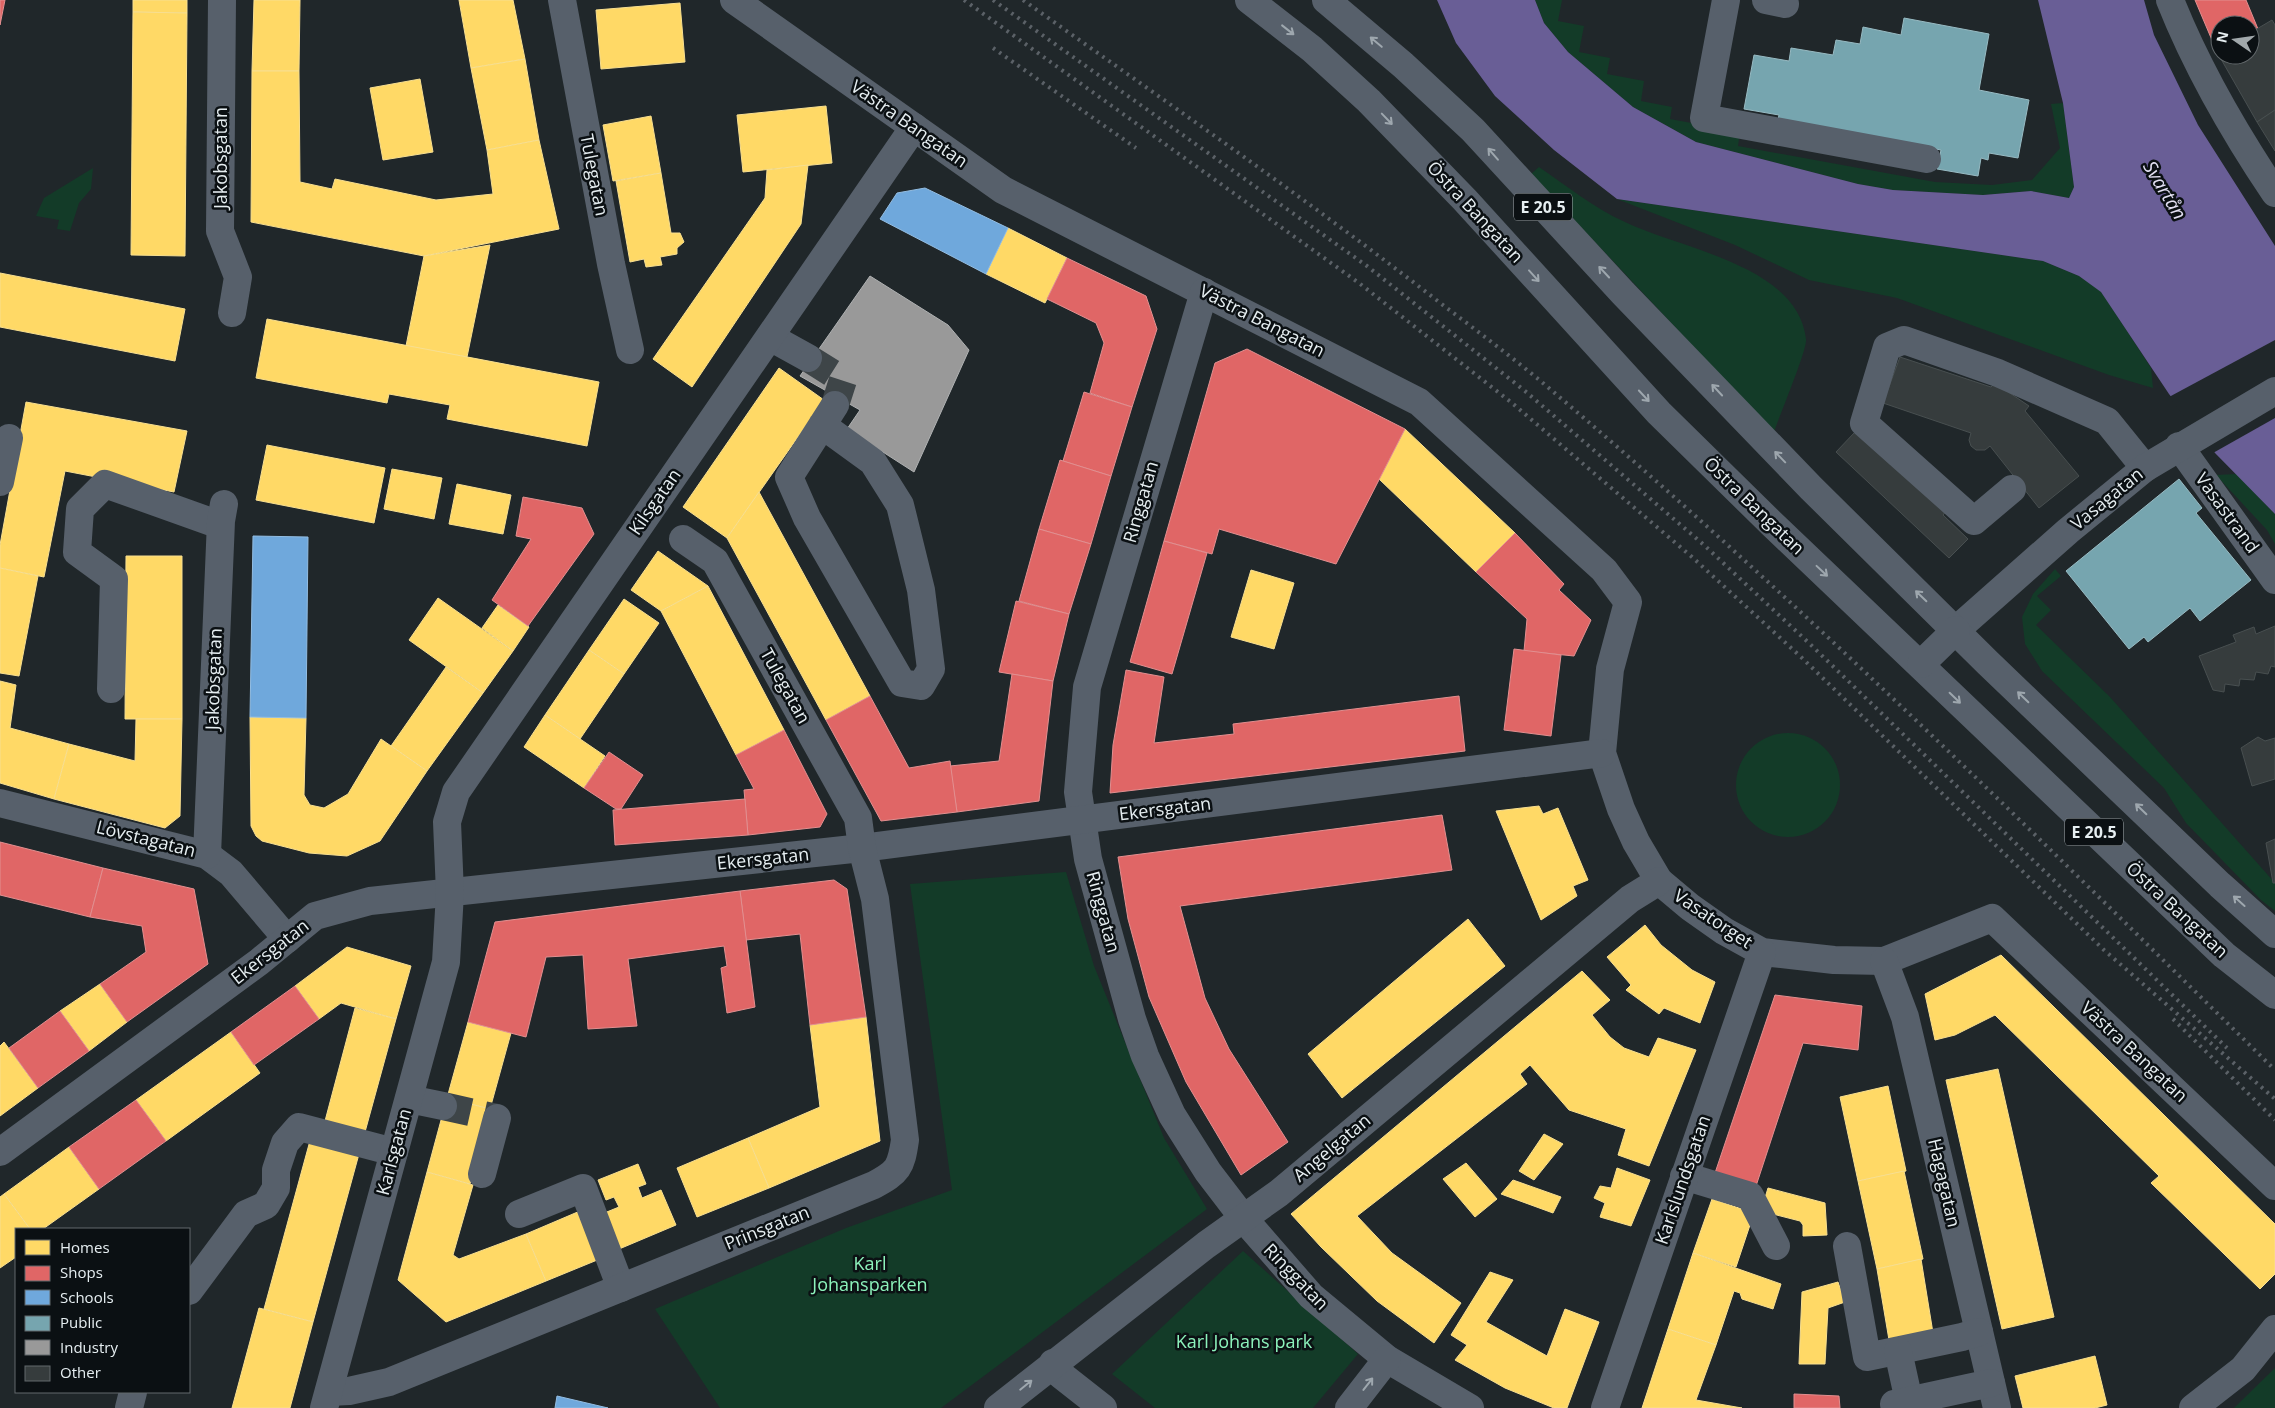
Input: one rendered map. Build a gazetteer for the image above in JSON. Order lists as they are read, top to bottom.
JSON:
{
  "streets": {
    "street": [
      "Västra Bangatan",
      "Jakobsgatan",
      "Tulegatan",
      "E 20.5",
      "Östra Bangatan",
      "Vasagatan",
      "Kilsgatan",
      "Ringgatan",
      "Vasastrand",
      "Ekersgatan",
      "Lövstagatan",
      "Vasatorget",
      "Angelgatan",
      "Karlsgatan",
      "Karlslundsgatan",
      "Hagagatan",
      "Prinsgatan"
    ]
  },
  "crossings": [
    ["Västra Bangatan", "Kilsgatan"],
    ["Västra Bangatan", "Ringgatan"],
    ["Västra Bangatan", "Ekersgatan"],
    ["Västra Bangatan", "Vasatorget"],
    ["Jakobsgatan", "Lövstagatan"],
    ["Tulegatan", "Ekersgatan"],
    ["Tulegatan", "Prinsgatan"],
    ["E 20.5", "Vasagatan"],
    ["Östra Bangatan", "Vasagatan"],
    ["Vasagatan", "Vasastrand"],
    ["Kilsgatan", "Ekersgatan"],
    ["Kilsgatan", "Karlsgatan"],
    ["Ringgatan", "Ekersgatan"],
    ["Ringgatan", "Angelgatan"],
    ["Ekersgatan", "Lövstagatan"],
    ["Ekersgatan", "Vasatorget"],
    ["Ekersgatan", "Karlsgatan"],
    ["Ekersgatan", "Prinsgatan"],
    ["Vasatorget", "Angelgatan"],
    ["Vasatorget", "Karlslundsgatan"],
    ["Vasatorget", "Hagagatan"],
    ["Karlsgatan", "Prinsgatan"]
  ],
  "water": ["Svartån"],
  "parks": ["Karl Johansparken", "Karl Johans park"],
  "legend": [
    "Homes",
    "Shops",
    "Schools",
    "Public",
    "Industry",
    "Other"
  ],
  "north": "left"
}
